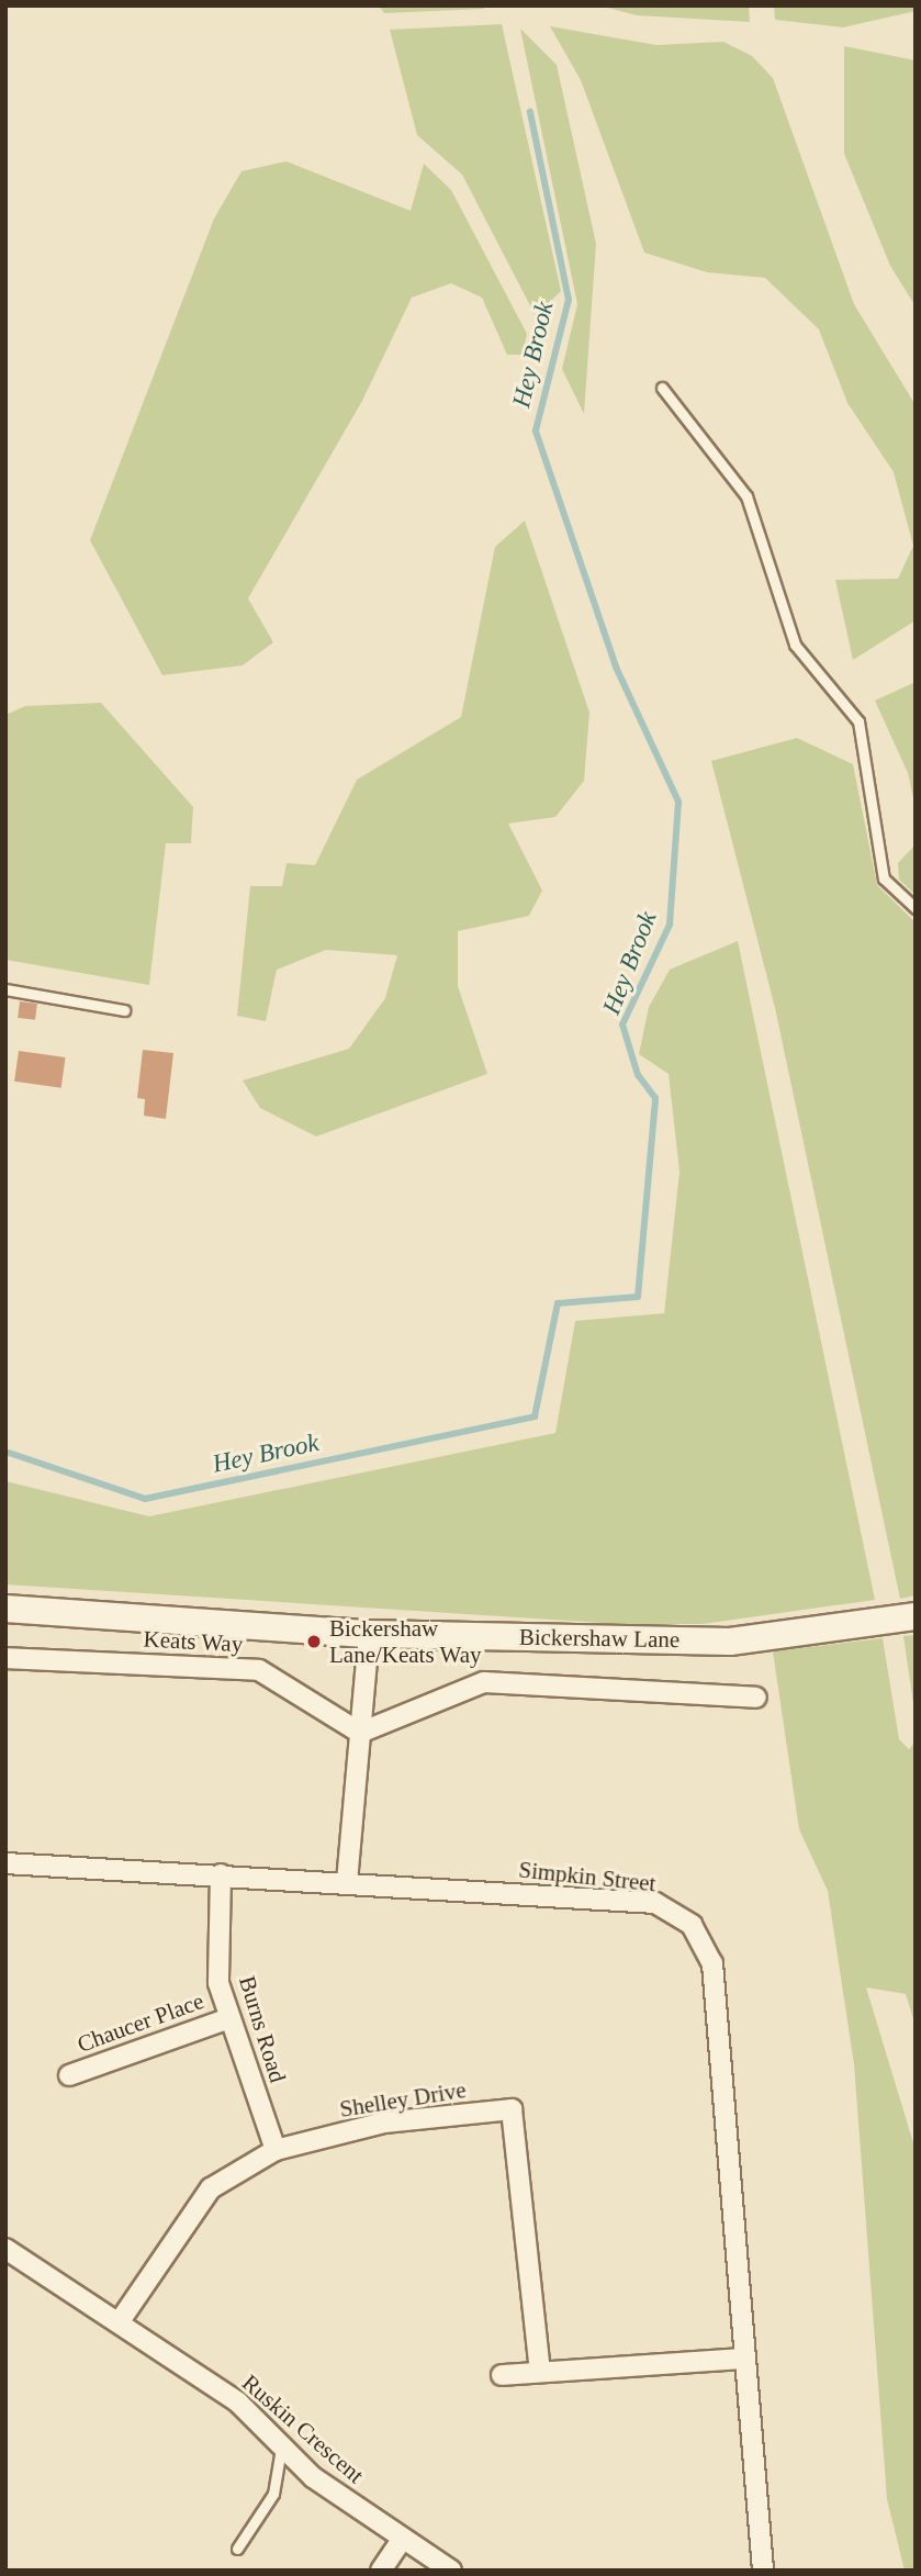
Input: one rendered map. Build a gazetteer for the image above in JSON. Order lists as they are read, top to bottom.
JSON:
{
  "streets": {
    "main road": ["Bickershaw Lane"],
    "street": [
      "Keats Way",
      "Simpkin Street",
      "Chaucer Place",
      "Burns Road",
      "Shelley Drive",
      "Ruskin Crescent"
    ]
  },
  "crossings": [
    ["Simpkin Street", "Burns Road"],
    ["Chaucer Place", "Burns Road"],
    ["Burns Road", "Shelley Drive"],
    ["Shelley Drive", "Ruskin Crescent"]
  ],
  "water": ["Hey Brook"],
  "places": ["Bickershaw Lane/Keats Way"]
}
